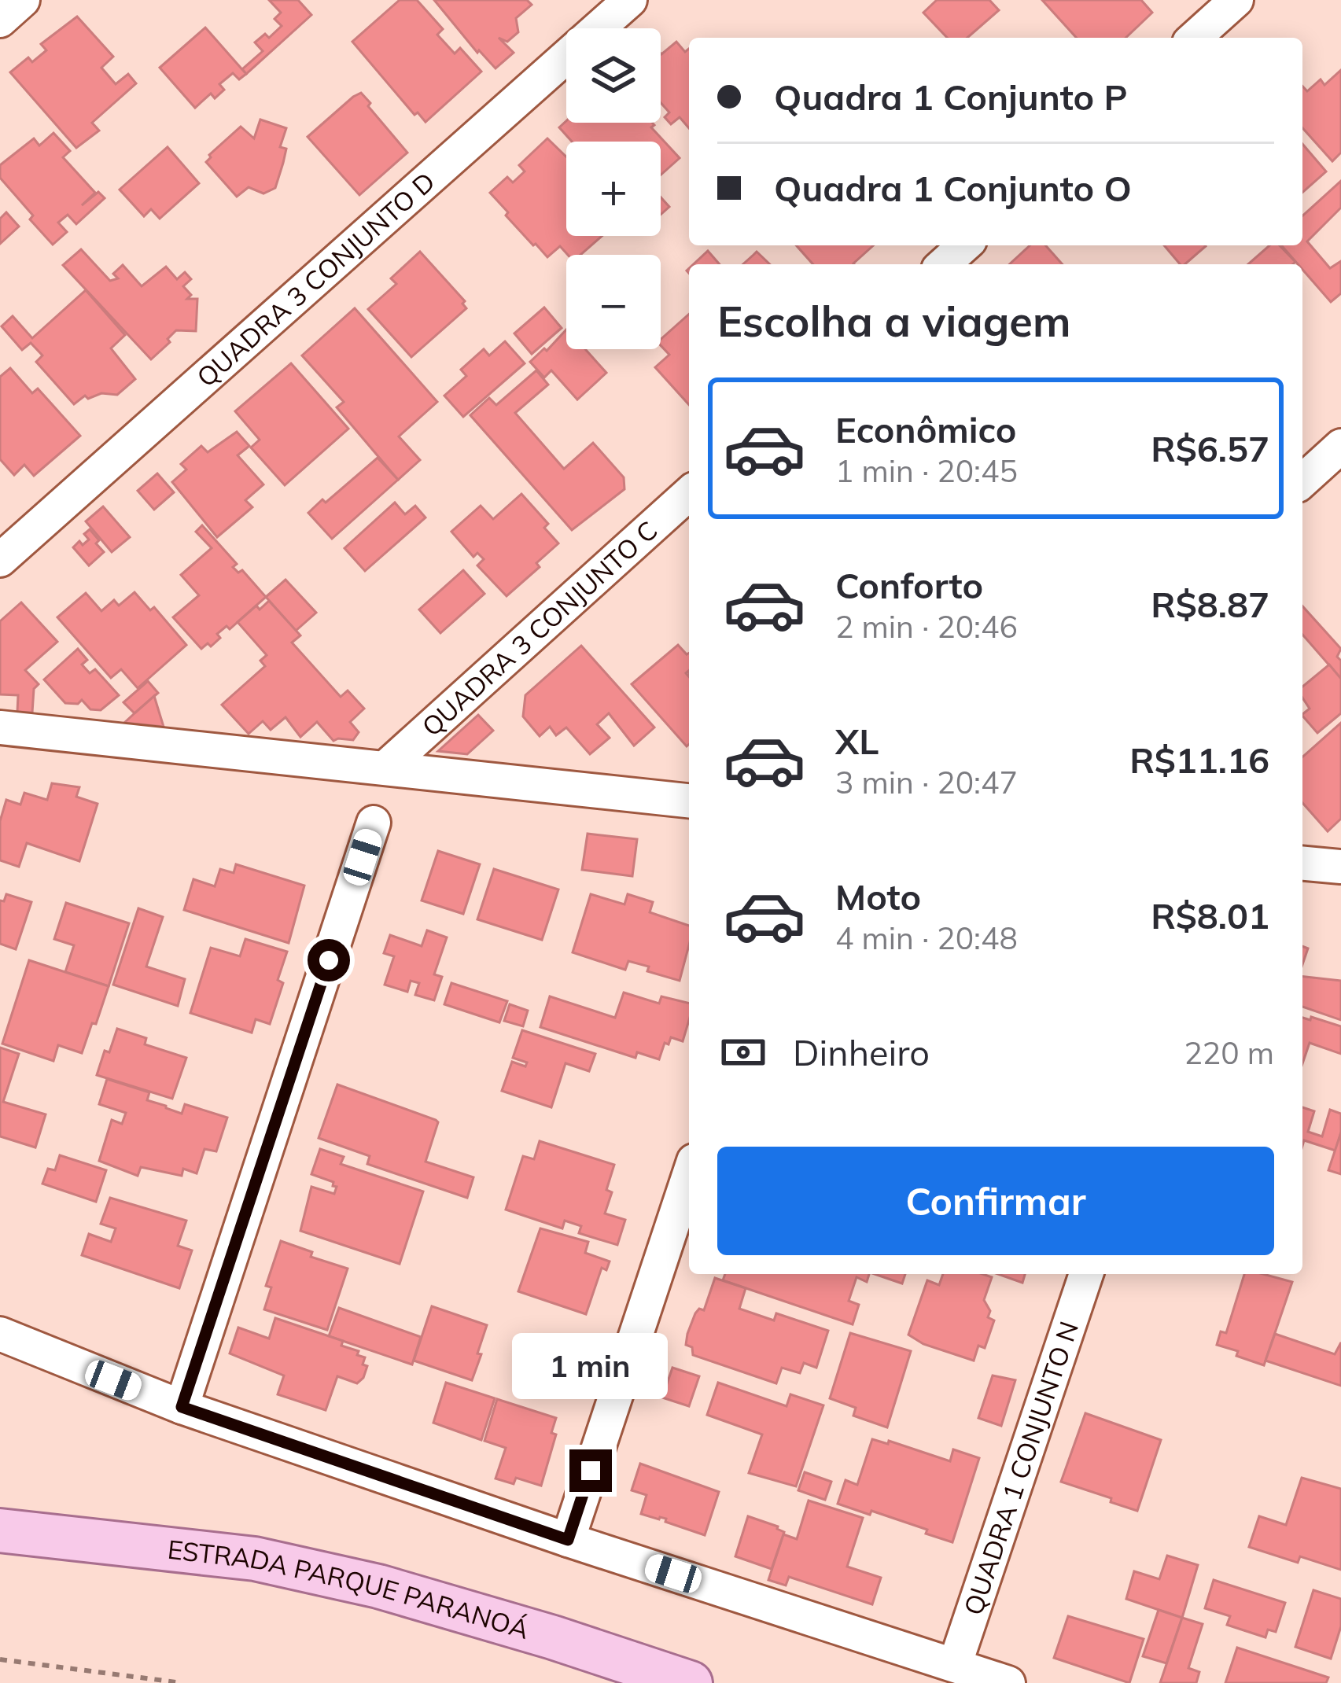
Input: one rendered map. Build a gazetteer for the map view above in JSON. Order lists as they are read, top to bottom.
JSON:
{
  "streets": {
    "main road": ["ESTRADA PARQUE PARANOÁ"],
    "street": ["QUADRA 3 CONJUNTO D", "QUADRA 3 CONJUNTO C", "QUADRA 1 CONJUNTO N"]
  },
  "page": {
    "map_buttons": ["+", "−"],
    "banner": ["Quadra 1 Conjunto P", "Quadra 1 Conjunto O"],
    "heading": "Escolha a viagem",
    "list": [
      {
        "name": "Econômico",
        "note": "1 min · 20:45",
        "value": "R$6.57"
      },
      {
        "name": "Conforto",
        "note": "2 min · 20:46",
        "value": "R$8.87"
      },
      {
        "name": "XL",
        "note": "3 min · 20:47",
        "value": "R$11.16"
      },
      {
        "name": "Moto",
        "note": "4 min · 20:48",
        "value": "R$8.01"
      }
    ],
    "pay": ["Dinheiro", "220 m"],
    "buttons": "Confirmar",
    "bubble": "1 min"
  }
}
